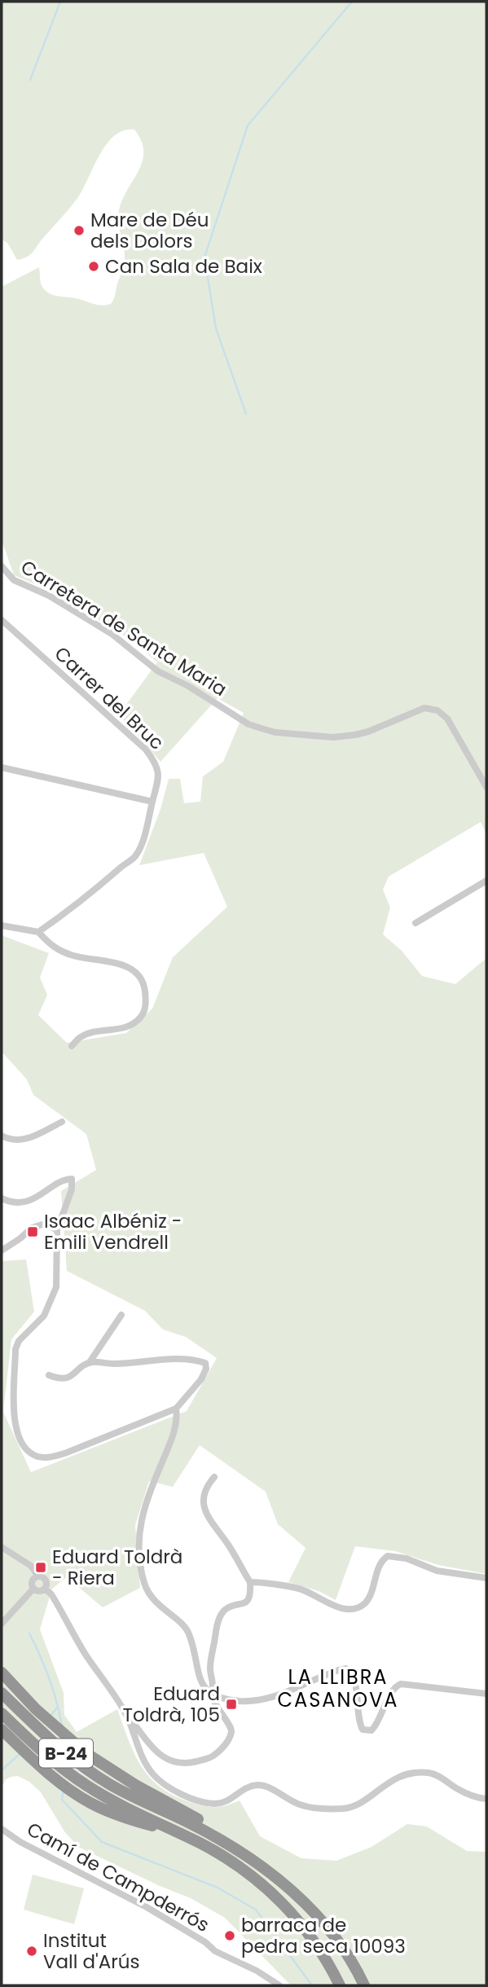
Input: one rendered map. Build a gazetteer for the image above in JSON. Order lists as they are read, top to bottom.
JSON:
{
  "streets": {
    "highway": ["B-24"],
    "street": ["Carretera de Santa Maria", "Carrer del Bruc", "Camí de Campderrós"]
  },
  "districts": ["LA LLIBRA CASANOVA"],
  "places": {
    "other": [
      "Mare de Déu dels Dolors",
      "Can Sala de Baix",
      "barraca de pedra seca 10093",
      "Institut Vall d'Arús"
    ],
    "transit": ["Isaac Albéniz - Emili Vendrell", "Eduard Toldrà - Riera", "Eduard Toldrà, 105"]
  }
}
